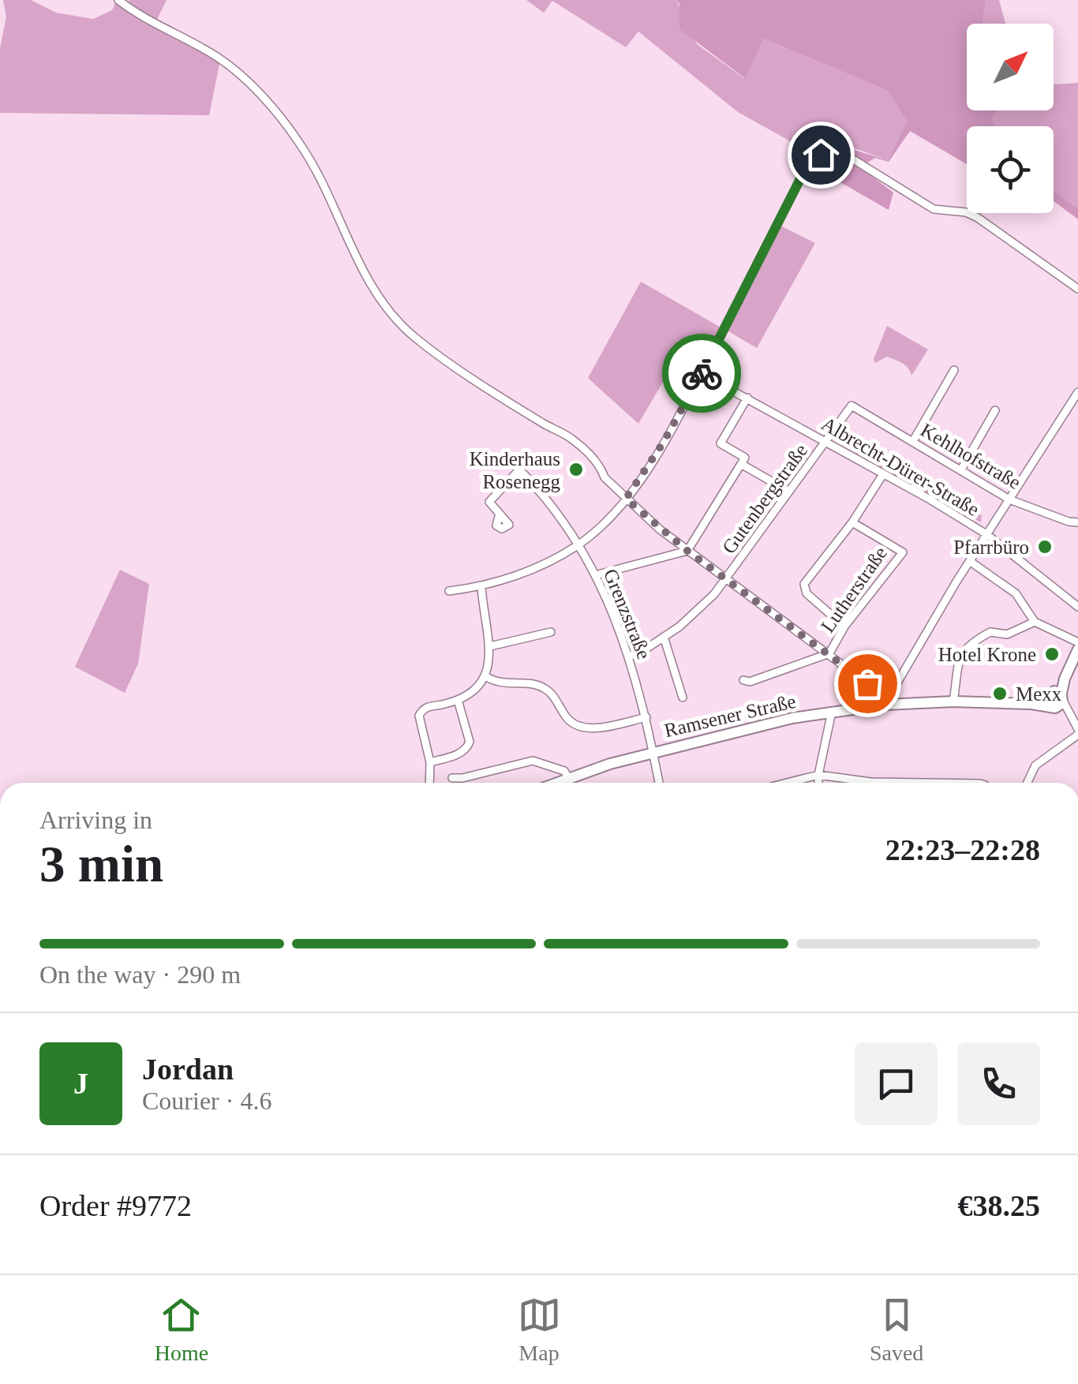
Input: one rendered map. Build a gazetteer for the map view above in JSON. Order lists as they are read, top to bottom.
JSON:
{
  "streets": {
    "main road": ["Ramsener Straße"],
    "street": [
      "Kehlhofstraße",
      "Albrecht-Dürer-Straße",
      "Gutenbergstraße",
      "Lutherstraße",
      "Grenzstraße"
    ]
  },
  "crossings": [
    ["Kehlhofstraße", "Gutenbergstraße"],
    ["Albrecht-Dürer-Straße", "Gutenbergstraße"],
    ["Gutenbergstraße", "Grenzstraße"],
    ["Grenzstraße", "Ramsener Straße"]
  ],
  "places": [
    "Kinderhaus Rosenegg",
    "Pfarrbüro",
    "Hotel Krone",
    "Mexx"
  ],
  "north": "top right",
  "page": {
    "heading": ["3 min", "Arriving in", "22:23–22:28"],
    "panel": [
      "Jordan",
      "Courier · 4.6",
      "Order #9772",
      "€38.25"
    ],
    "bar": "On the way · 290 m",
    "round": "J",
    "tabs": ["Home", "Map", "Saved"]
  }
}
